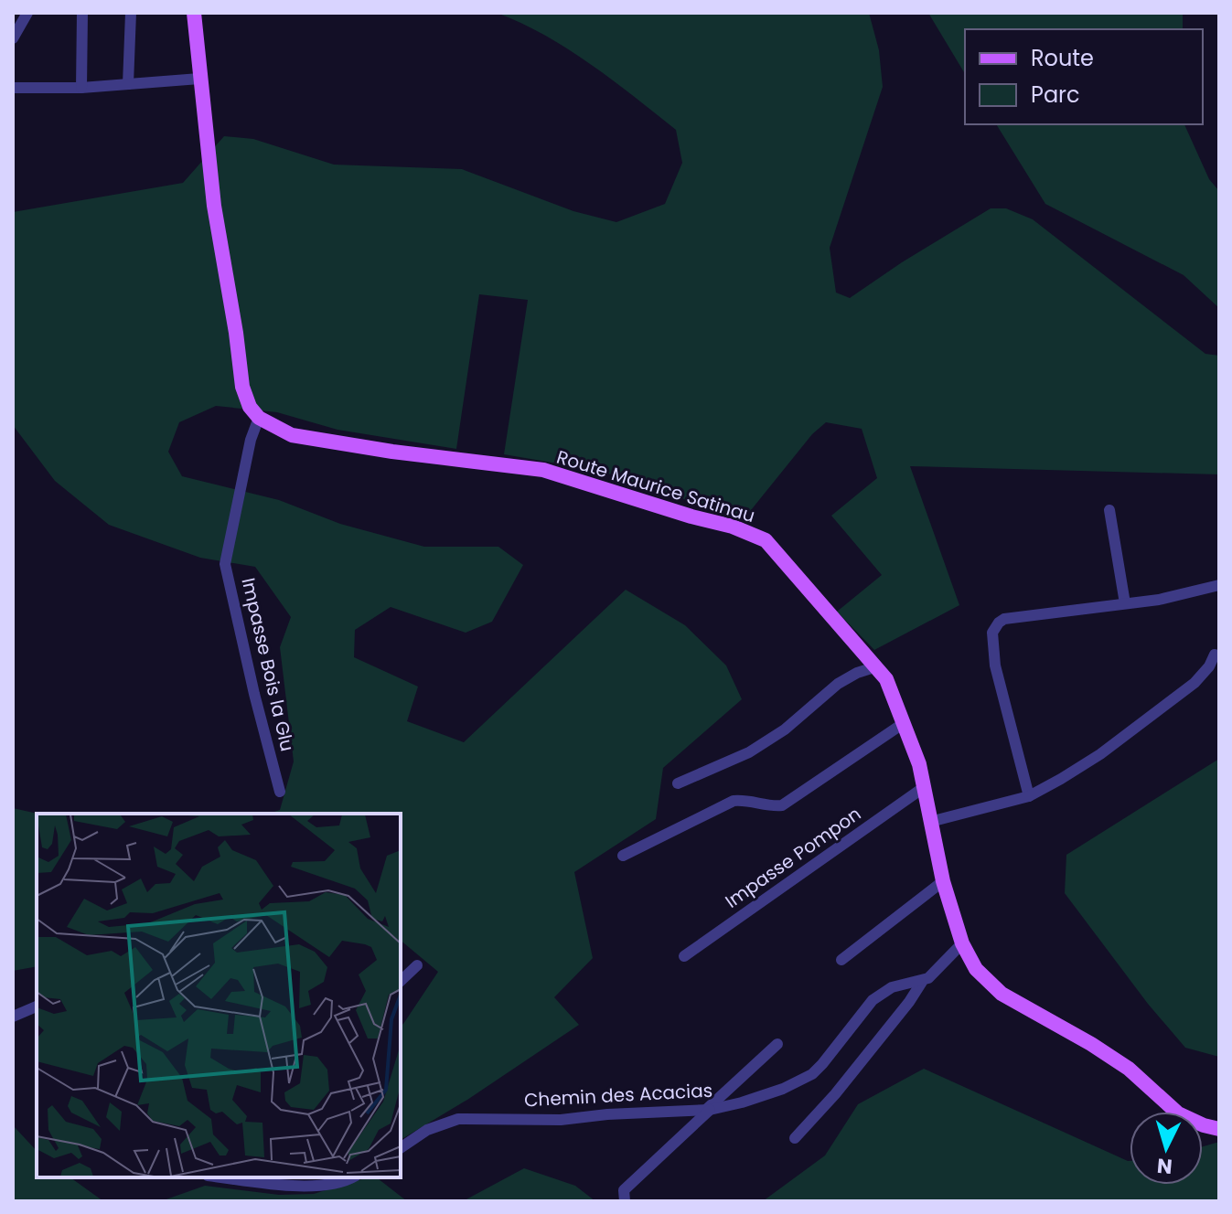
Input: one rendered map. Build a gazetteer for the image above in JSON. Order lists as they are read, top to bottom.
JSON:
{
  "streets": {
    "main road": ["Route Maurice Satinau"],
    "street": ["Impasse Bois la Glu", "Impasse Pompon", "Chemin des Acacias"]
  },
  "crossings": [
    ["Route Maurice Satinau", "Impasse Bois la Glu"],
    ["Route Maurice Satinau", "Impasse Pompon"],
    ["Route Maurice Satinau", "Chemin des Acacias"]
  ],
  "legend": ["Route", "Parc"],
  "north": "bottom"
}
